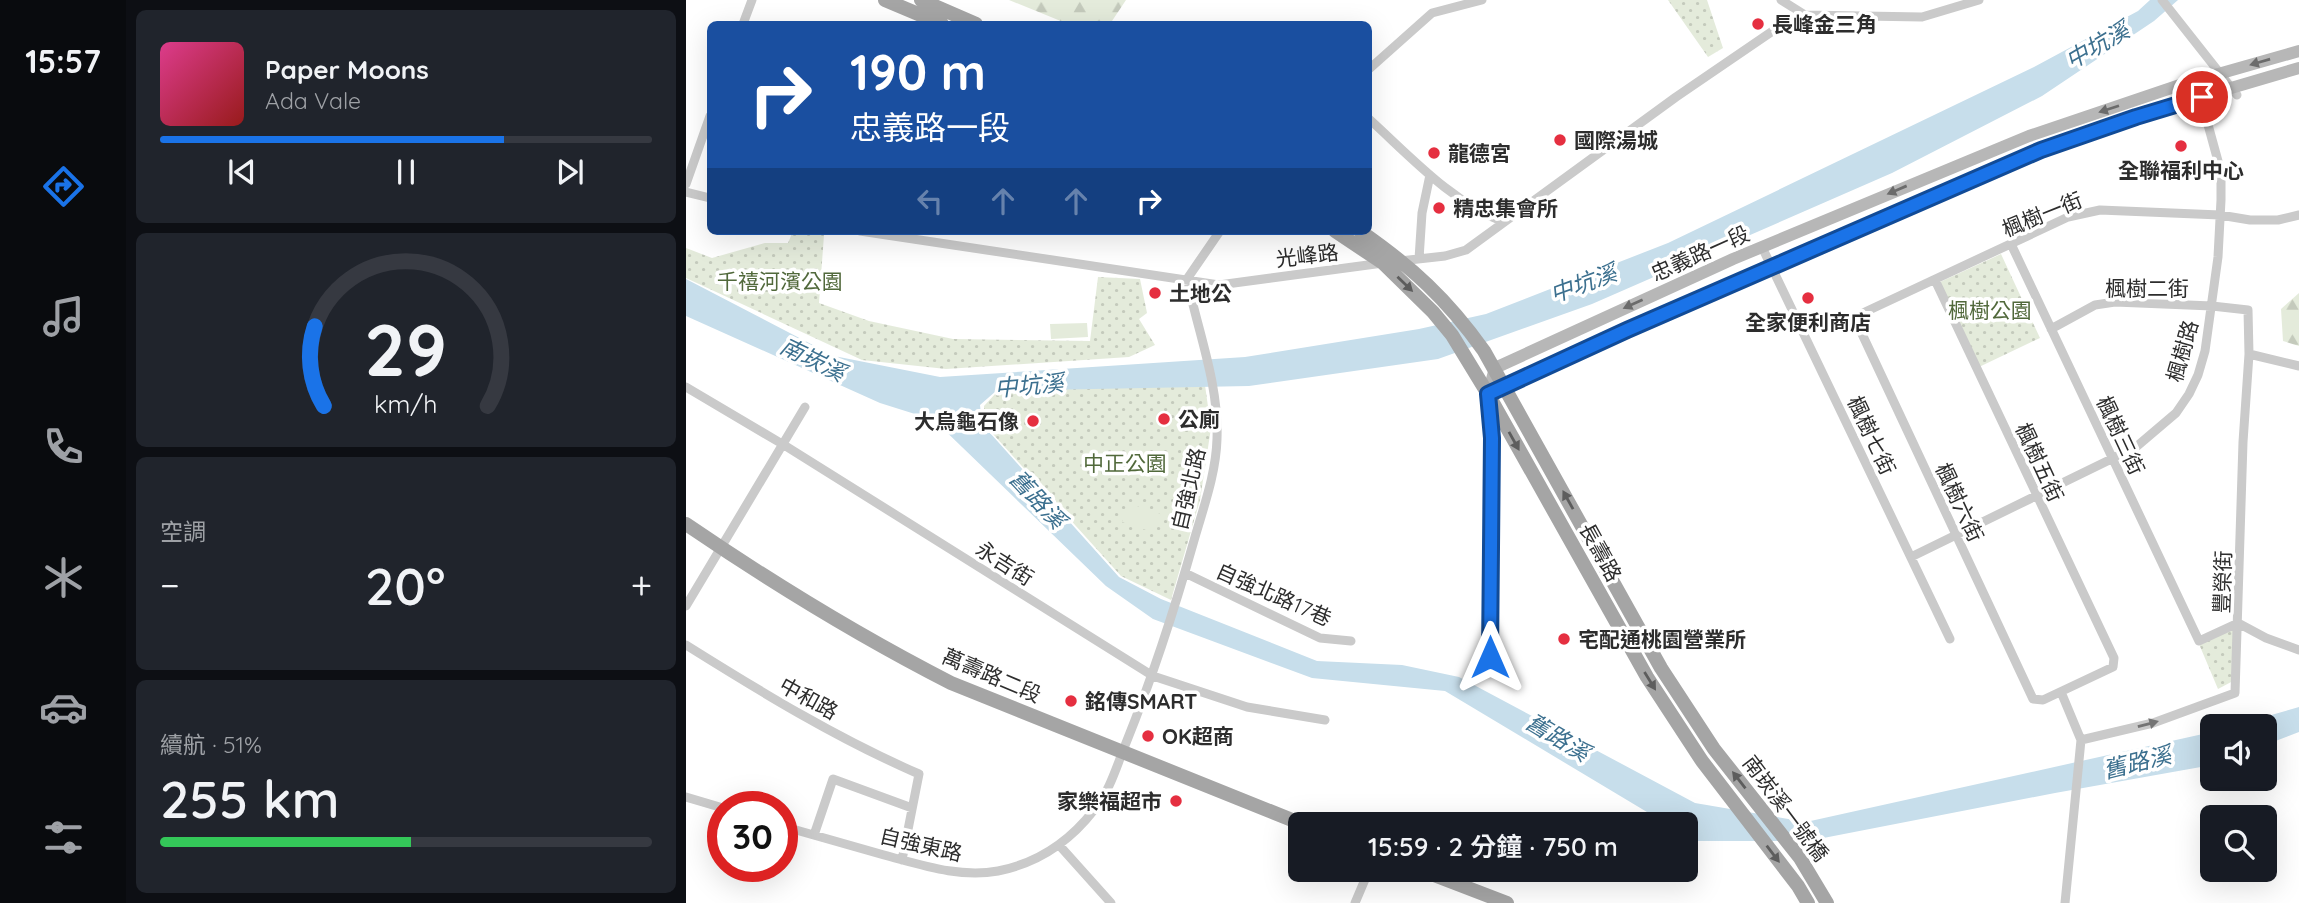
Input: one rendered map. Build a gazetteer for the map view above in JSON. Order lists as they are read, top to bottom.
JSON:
{
  "streets": {
    "main road": [
      "忠義路一段",
      "長壽路",
      "萬壽路二段",
      "南崁溪一號橋"
    ],
    "street": [
      "楓樹一街",
      "光峰路",
      "楓樹二街",
      "楓樹路",
      "楓樹七街",
      "楓樹三街",
      "楓樹五街",
      "自強北路",
      "楓樹六街",
      "永吉街",
      "豐榮街",
      "自強北路17巷",
      "中和路",
      "自強東路"
    ]
  },
  "crossings": [
    ["楓樹一街", "楓樹路"],
    ["楓樹一街", "楓樹三街"],
    ["楓樹一街", "楓樹五街"],
    ["楓樹一街", "楓樹六街"],
    ["忠義路一段", "楓樹路"],
    ["忠義路一段", "楓樹七街"],
    ["忠義路一段", "長壽路"],
    ["光峰路", "自強北路"],
    ["光峰路", "長壽路"],
    ["楓樹二街", "楓樹路"],
    ["楓樹二街", "楓樹三街"],
    ["楓樹二街", "豐榮街"],
    ["楓樹路", "楓樹七街"],
    ["楓樹路", "楓樹三街"],
    ["楓樹路", "楓樹五街"],
    ["楓樹路", "楓樹六街"],
    ["楓樹三街", "豐榮街"],
    ["楓樹五街", "楓樹六街"],
    ["自強北路", "永吉街"],
    ["自強北路", "自強北路17巷"],
    ["長壽路", "南崁溪一號橋"],
    ["萬壽路二段", "自強東路"]
  ],
  "one_way": ["豐榮街"],
  "water": ["中坑溪", "南崁溪", "舊路溪"],
  "parks": ["千禧河濱公園", "楓樹公園", "中正公園"],
  "places": [
    "長峰金三角",
    "國際湯城",
    "全聯福利中心",
    "龍德宮",
    "精忠集會所",
    "土地公",
    "全家便利商店",
    "公廁",
    "大烏龜石像",
    "宅配通桃園營業所",
    "銘傳SMART",
    "OK超商",
    "家樂福超市"
  ],
  "page": {
    "tabs": "15:57",
    "turn": ["190 m", "忠義路一段"],
    "song": ["Paper Moons", "Ada Vale"],
    "tile": [
      "空調",
      ["續航 · 51%", "255 km"]
    ],
    "heat": ["−", "20°", "+"],
    "limit": "30",
    "trip": "15:59 · 2 分鐘 · 750 m",
    "gauge": ["29", "km/h"]
  }
}
